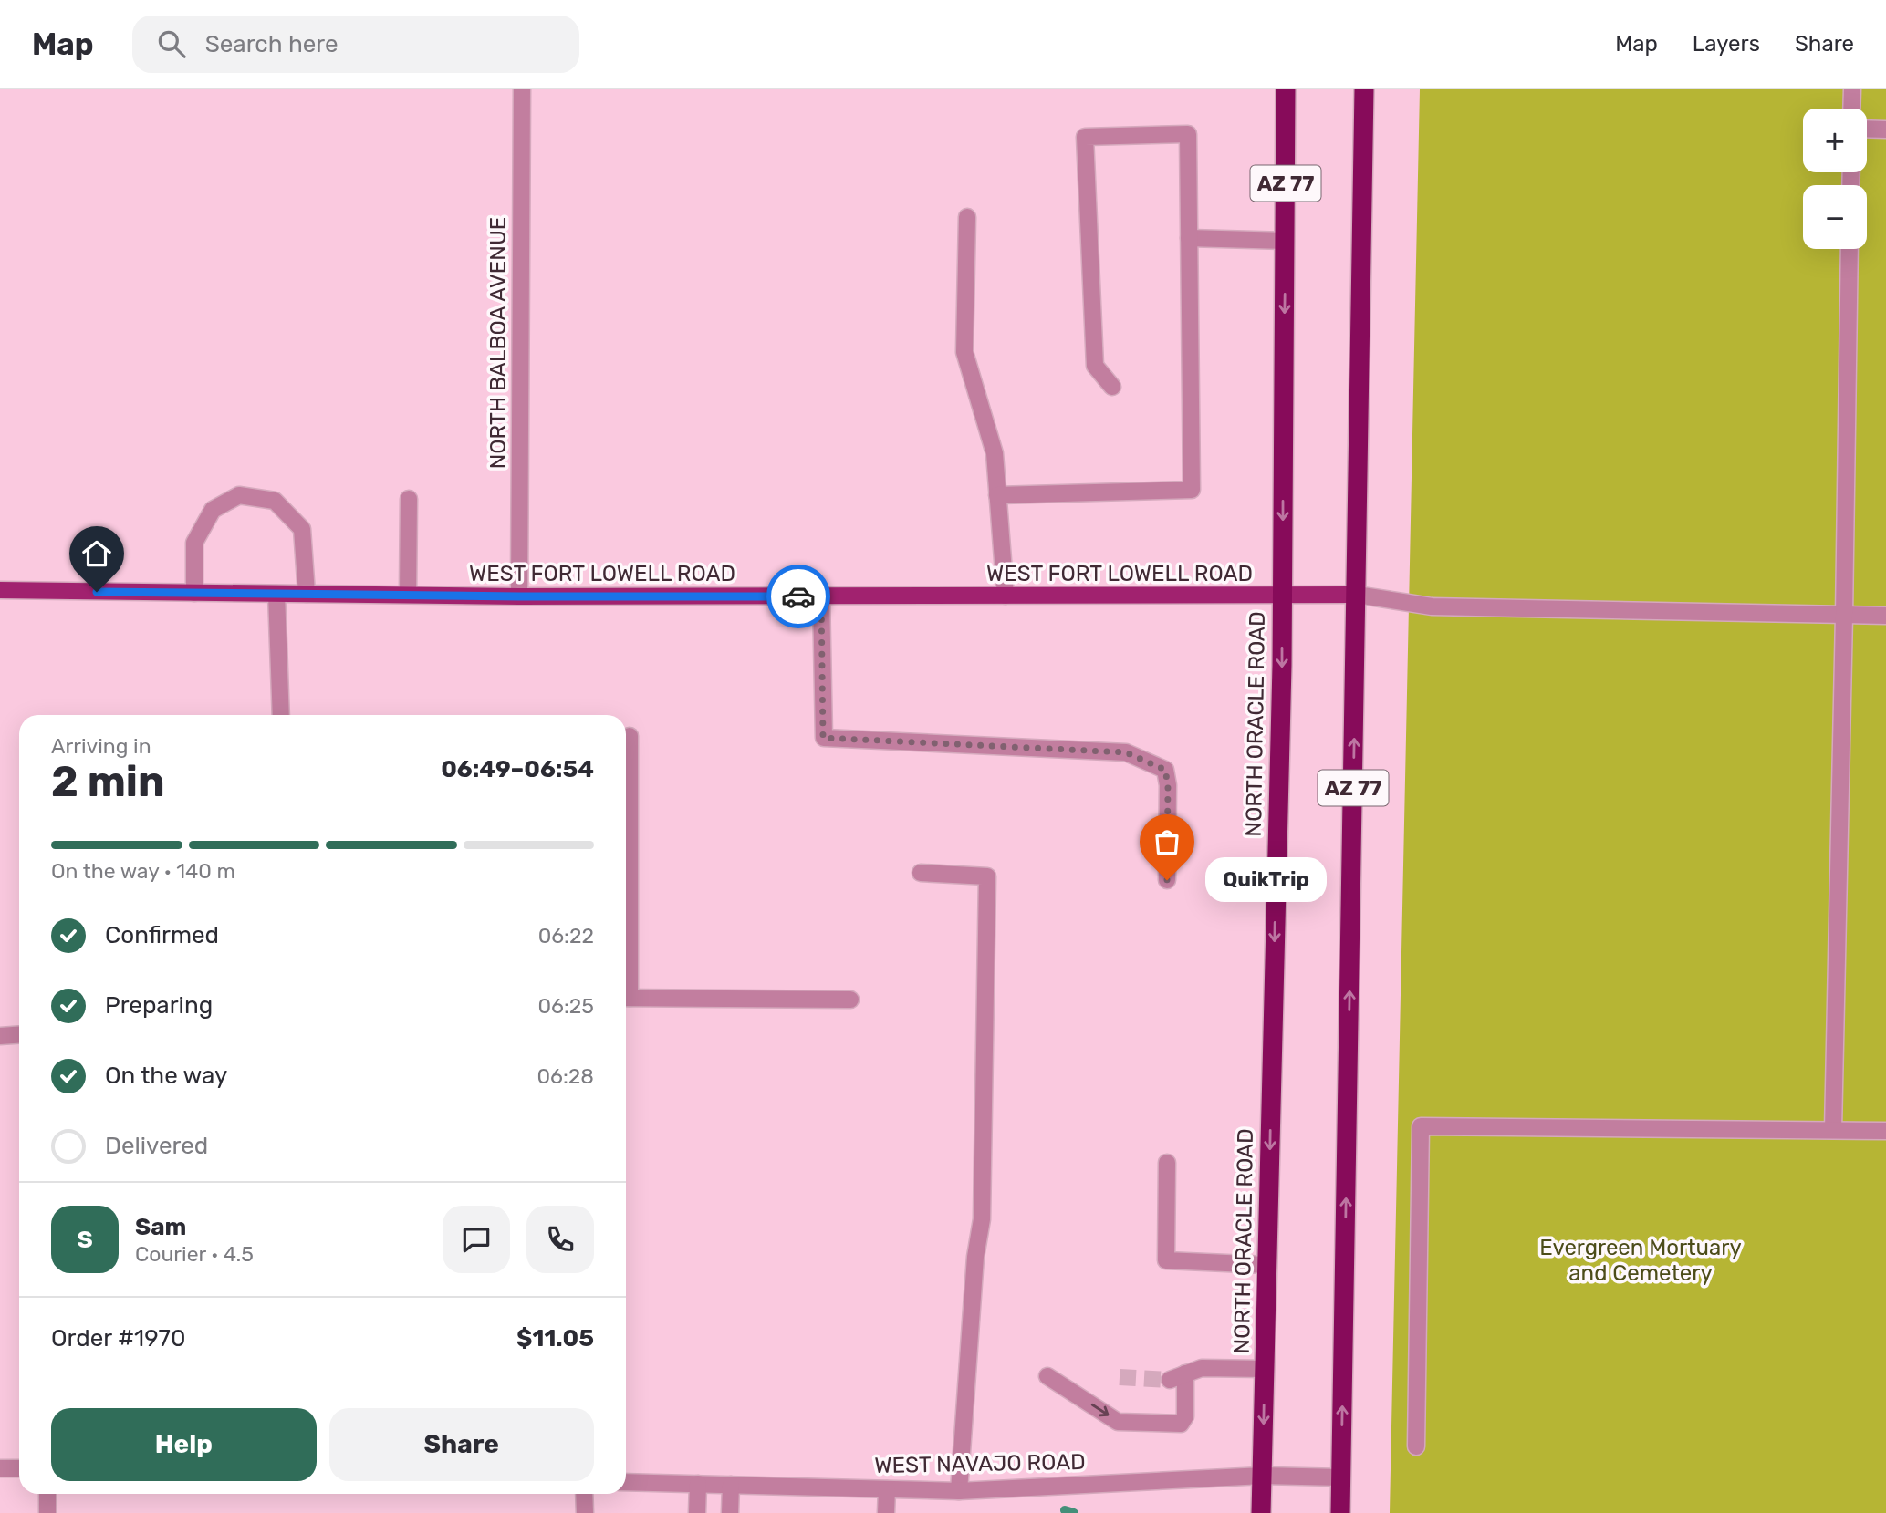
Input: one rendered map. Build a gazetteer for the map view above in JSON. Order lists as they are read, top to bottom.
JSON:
{
  "streets": {
    "highway": ["AZ 77", "NORTH ORACLE ROAD"],
    "main road": ["WEST FORT LOWELL ROAD"],
    "street": ["NORTH BALBOA AVENUE", "WEST NAVAJO ROAD"]
  },
  "crossings": [
    ["AZ 77", "WEST FORT LOWELL ROAD"],
    ["AZ 77", "WEST NAVAJO ROAD"],
    ["NORTH BALBOA AVENUE", "WEST FORT LOWELL ROAD"],
    ["WEST FORT LOWELL ROAD", "NORTH ORACLE ROAD"],
    ["NORTH ORACLE ROAD", "WEST NAVAJO ROAD"]
  ],
  "parks": ["Evergreen Mortuary and Cemetery"],
  "places": ["QuikTrip"],
  "page": {
    "header": "Map",
    "search": "Search here",
    "nav": ["Map", "Layers", "Share"],
    "map_buttons": ["+", "−"],
    "heading": ["2 min", "Arriving in", "06:49–06:54"],
    "panel": [
      "Sam",
      "Courier · 4.5",
      "Order #1970",
      "$11.05"
    ],
    "bar": "On the way · 140 m",
    "bubble": "QuikTrip",
    "list": [
      ["Confirmed", "06:22"],
      ["Preparing", "06:25"],
      ["On the way", "06:28"],
      "Delivered"
    ],
    "round": "S",
    "buttons": ["Help", "Share"]
  }
}
